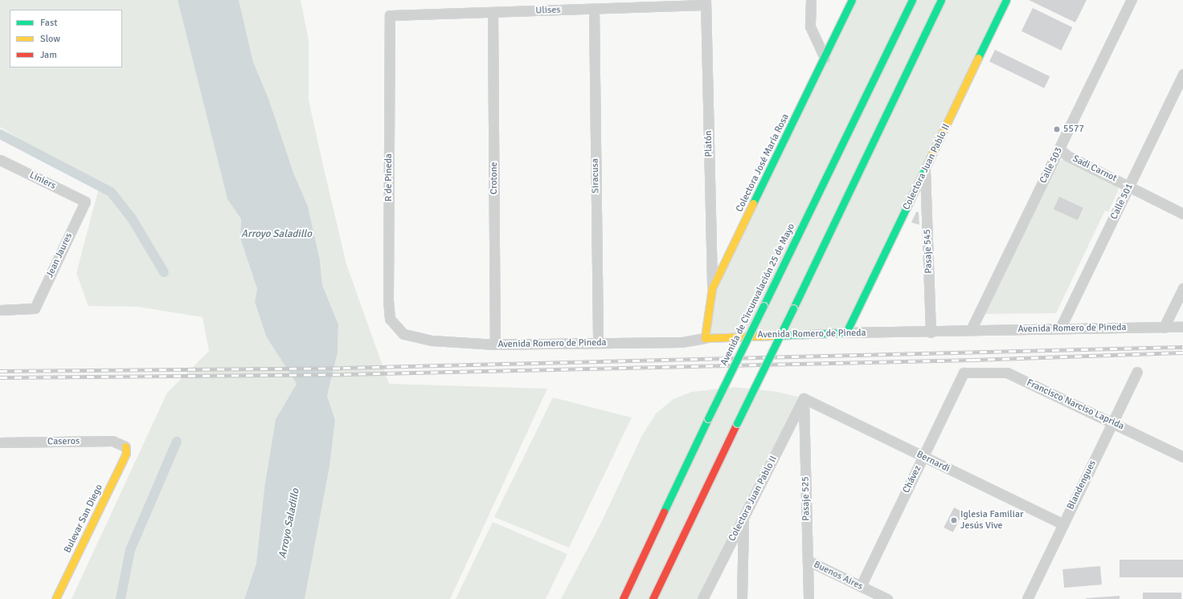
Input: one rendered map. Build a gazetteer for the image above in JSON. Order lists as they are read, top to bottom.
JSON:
{
  "streets": {
    "main road": [
      "Colectora José María Rosa",
      "Colectora Juan Pablo II",
      "Avenida de Circunvalación 25 de Mayo",
      "Avenida Romero de Pineda",
      "Bulevar San Diego"
    ],
    "street": [
      "Ulises",
      "Platón",
      "Calle 503",
      "Sadi Carnot",
      "Siracusa",
      "R de Pineda",
      "Crotone",
      "Liniers",
      "Calle 501",
      "Pasaje 545",
      "Jean Jaures",
      "Francisco Narciso Laprida",
      "Caseros",
      "Bernardi",
      "Chávez",
      "Blandengues",
      "Pasaje 525",
      "Buenos Aires"
    ]
  },
  "crossings": [
    ["Ulises", "Platón"],
    ["Ulises", "Siracusa"],
    ["Ulises", "R de Pineda"],
    ["Ulises", "Crotone"],
    ["Platón", "Colectora José María Rosa"],
    ["Colectora José María Rosa", "Avenida Romero de Pineda"],
    ["Calle 503", "Sadi Carnot"],
    ["Calle 503", "Avenida Romero de Pineda"],
    ["Colectora Juan Pablo II", "Pasaje 545"],
    ["Colectora Juan Pablo II", "Avenida Romero de Pineda"],
    ["Colectora Juan Pablo II", "Bernardi"],
    ["Colectora Juan Pablo II", "Pasaje 525"],
    ["Sadi Carnot", "Calle 501"],
    ["Siracusa", "Avenida Romero de Pineda"],
    ["R de Pineda", "Avenida Romero de Pineda"],
    ["Crotone", "Avenida Romero de Pineda"],
    ["Liniers", "Jean Jaures"],
    ["Calle 501", "Avenida Romero de Pineda"],
    ["Pasaje 545", "Avenida Romero de Pineda"],
    ["Francisco Narciso Laprida", "Chávez"],
    ["Francisco Narciso Laprida", "Blandengues"],
    ["Caseros", "Bulevar San Diego"],
    ["Bernardi", "Chávez"],
    ["Bernardi", "Blandengues"],
    ["Bernardi", "Pasaje 525"],
    ["Chávez", "Buenos Aires"],
    ["Pasaje 525", "Buenos Aires"]
  ],
  "water": ["Arroyo Saladillo"],
  "places": ["5577", "Iglesia Familiar Jesús Vive"],
  "legend": ["Fast", "Slow", "Jam"]
}
